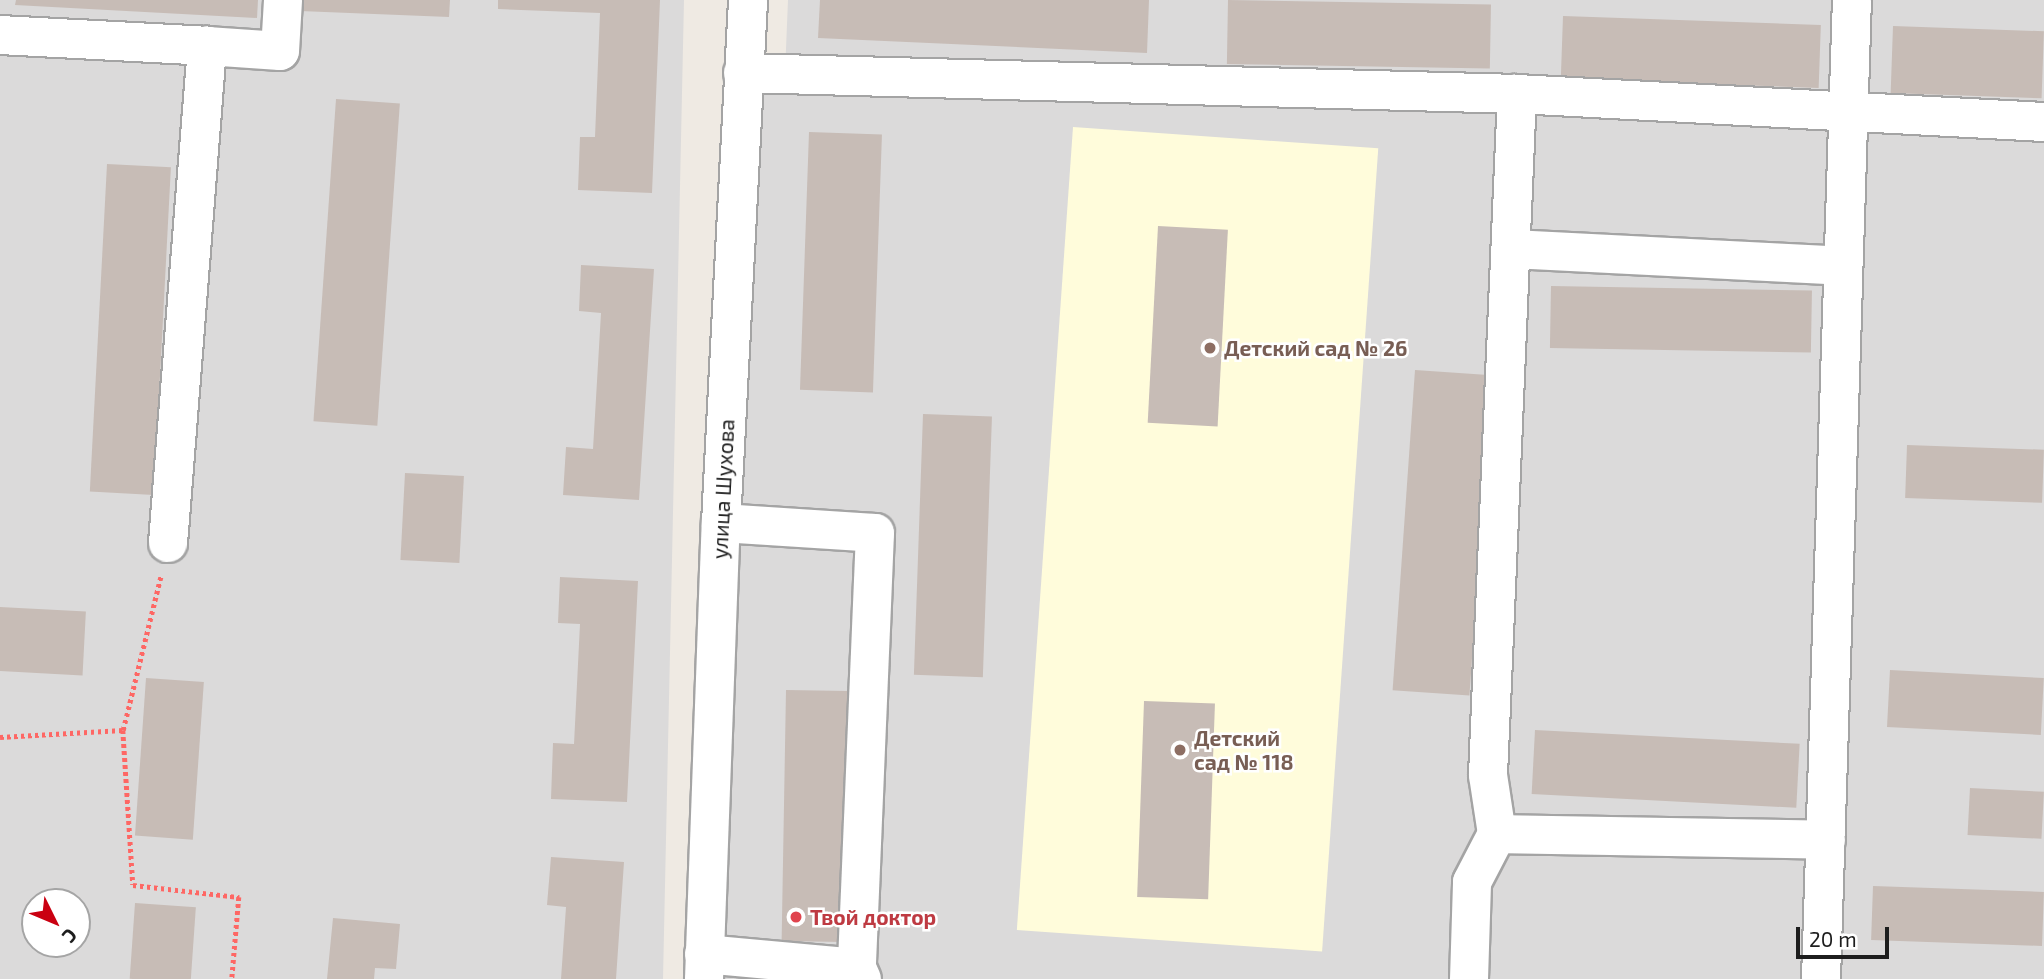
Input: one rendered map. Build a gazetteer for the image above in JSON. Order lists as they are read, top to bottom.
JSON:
{
  "streets": {
    "street": ["улица Шухова"]
  },
  "places": ["Детский сад № 26", "Детский сад № 118", "Твой доктор"],
  "scale_bar": "20 m",
  "north": "bottom right"
}
